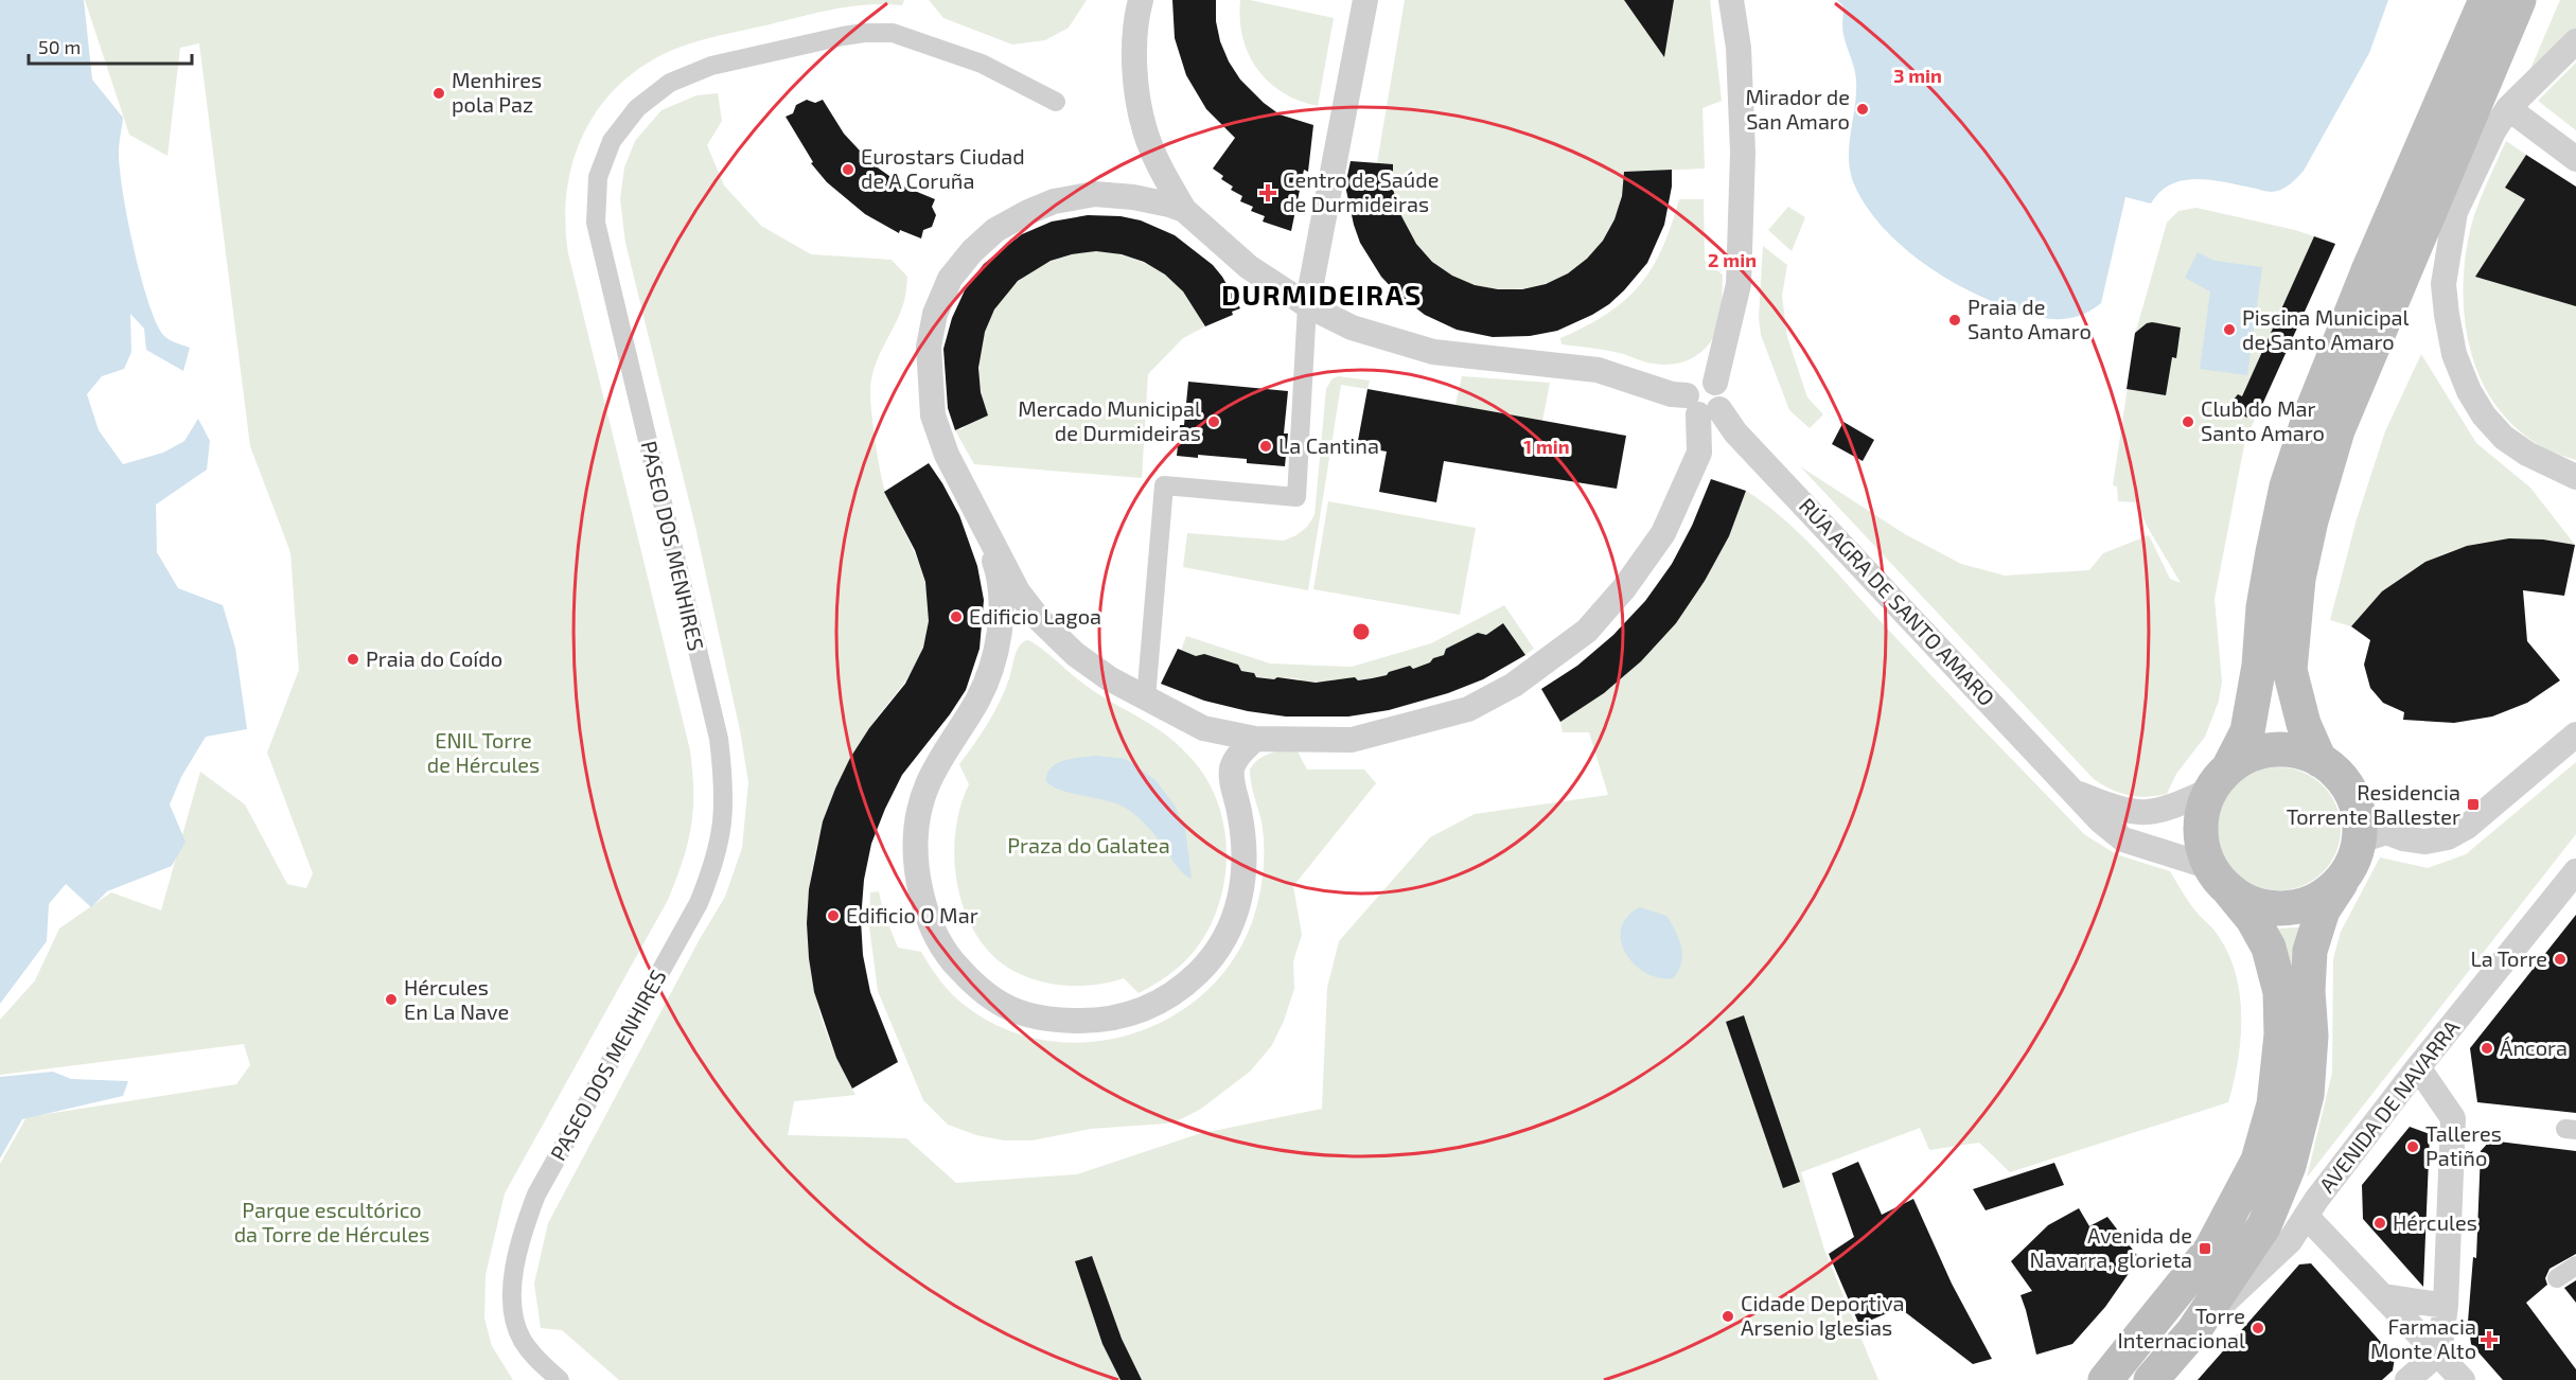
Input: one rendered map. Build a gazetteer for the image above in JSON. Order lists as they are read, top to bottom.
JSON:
{
  "streets": {
    "street": ["PASEO DOS MENHIRES", "RÚA AGRA DE SANTO AMARO", "AVENIDA DE NAVARRA"]
  },
  "districts": ["DURMIDEIRAS"],
  "parks": ["ENIL Torre de Hércules", "Praza do Galatea", "Parque escultórico da Torre de Hércules"],
  "places": {
    "other": [
      "Menhires pola Paz",
      "Mirador de San Amaro",
      "Eurostars Ciudad de A Coruña",
      "Praia de Santo Amaro",
      "Piscina Municipal de Santo Amaro",
      "Mercado Municipal de Durmideiras",
      "Club do Mar Santo Amaro",
      "La Cantina",
      "Edificio Lagoa",
      "Praia do Coído",
      "Edificio O Mar",
      "La Torre",
      "Hércules En La Nave",
      "Áncora",
      "Talleres Patiño",
      "Hércules",
      "Cidade Deportiva Arsenio Iglesias",
      "Torre Internacional"
    ],
    "health": ["Centro de Saúde de Durmideiras", "Farmacia Monte Alto"],
    "transit": ["Residencia Torrente Ballester", "Avenida de Navarra, glorieta"]
  },
  "scale_bar": "50 m",
  "rings": ["3 min", "2 min", "1 min"]
}
